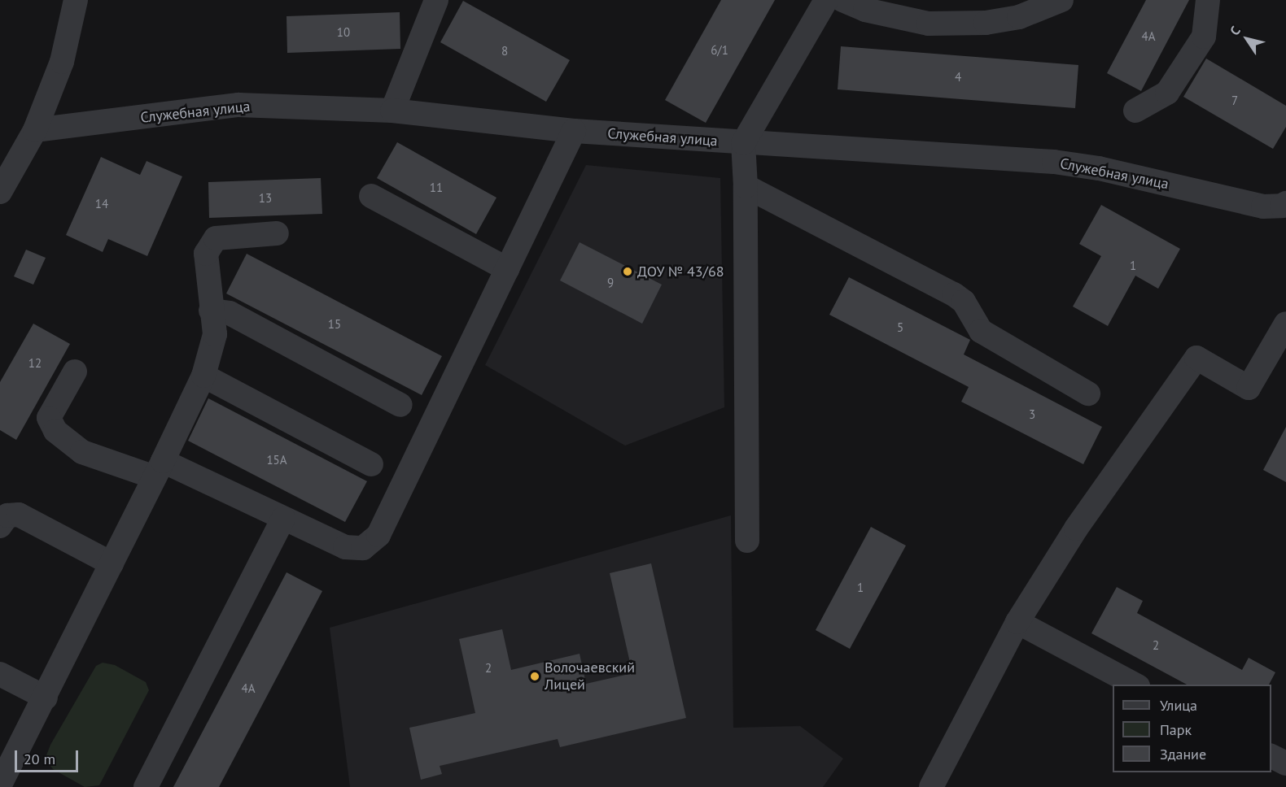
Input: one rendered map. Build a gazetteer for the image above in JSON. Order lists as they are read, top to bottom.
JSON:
{
  "streets": {
    "street": ["Служебная улица"]
  },
  "places": ["ДОУ № 43/68", "Волочаевский Лицей"],
  "house_numbers": [
    "10",
    "4А",
    "6/1",
    "8",
    "4",
    "7",
    "11",
    "13",
    "14",
    "1",
    "9",
    "15",
    "5",
    "12",
    "3",
    "15А",
    "1",
    "2",
    "2",
    "4А"
  ],
  "legend": ["Улица", "Парк", "Здание"],
  "scale_bar": "20 m",
  "north": "top left"
}
